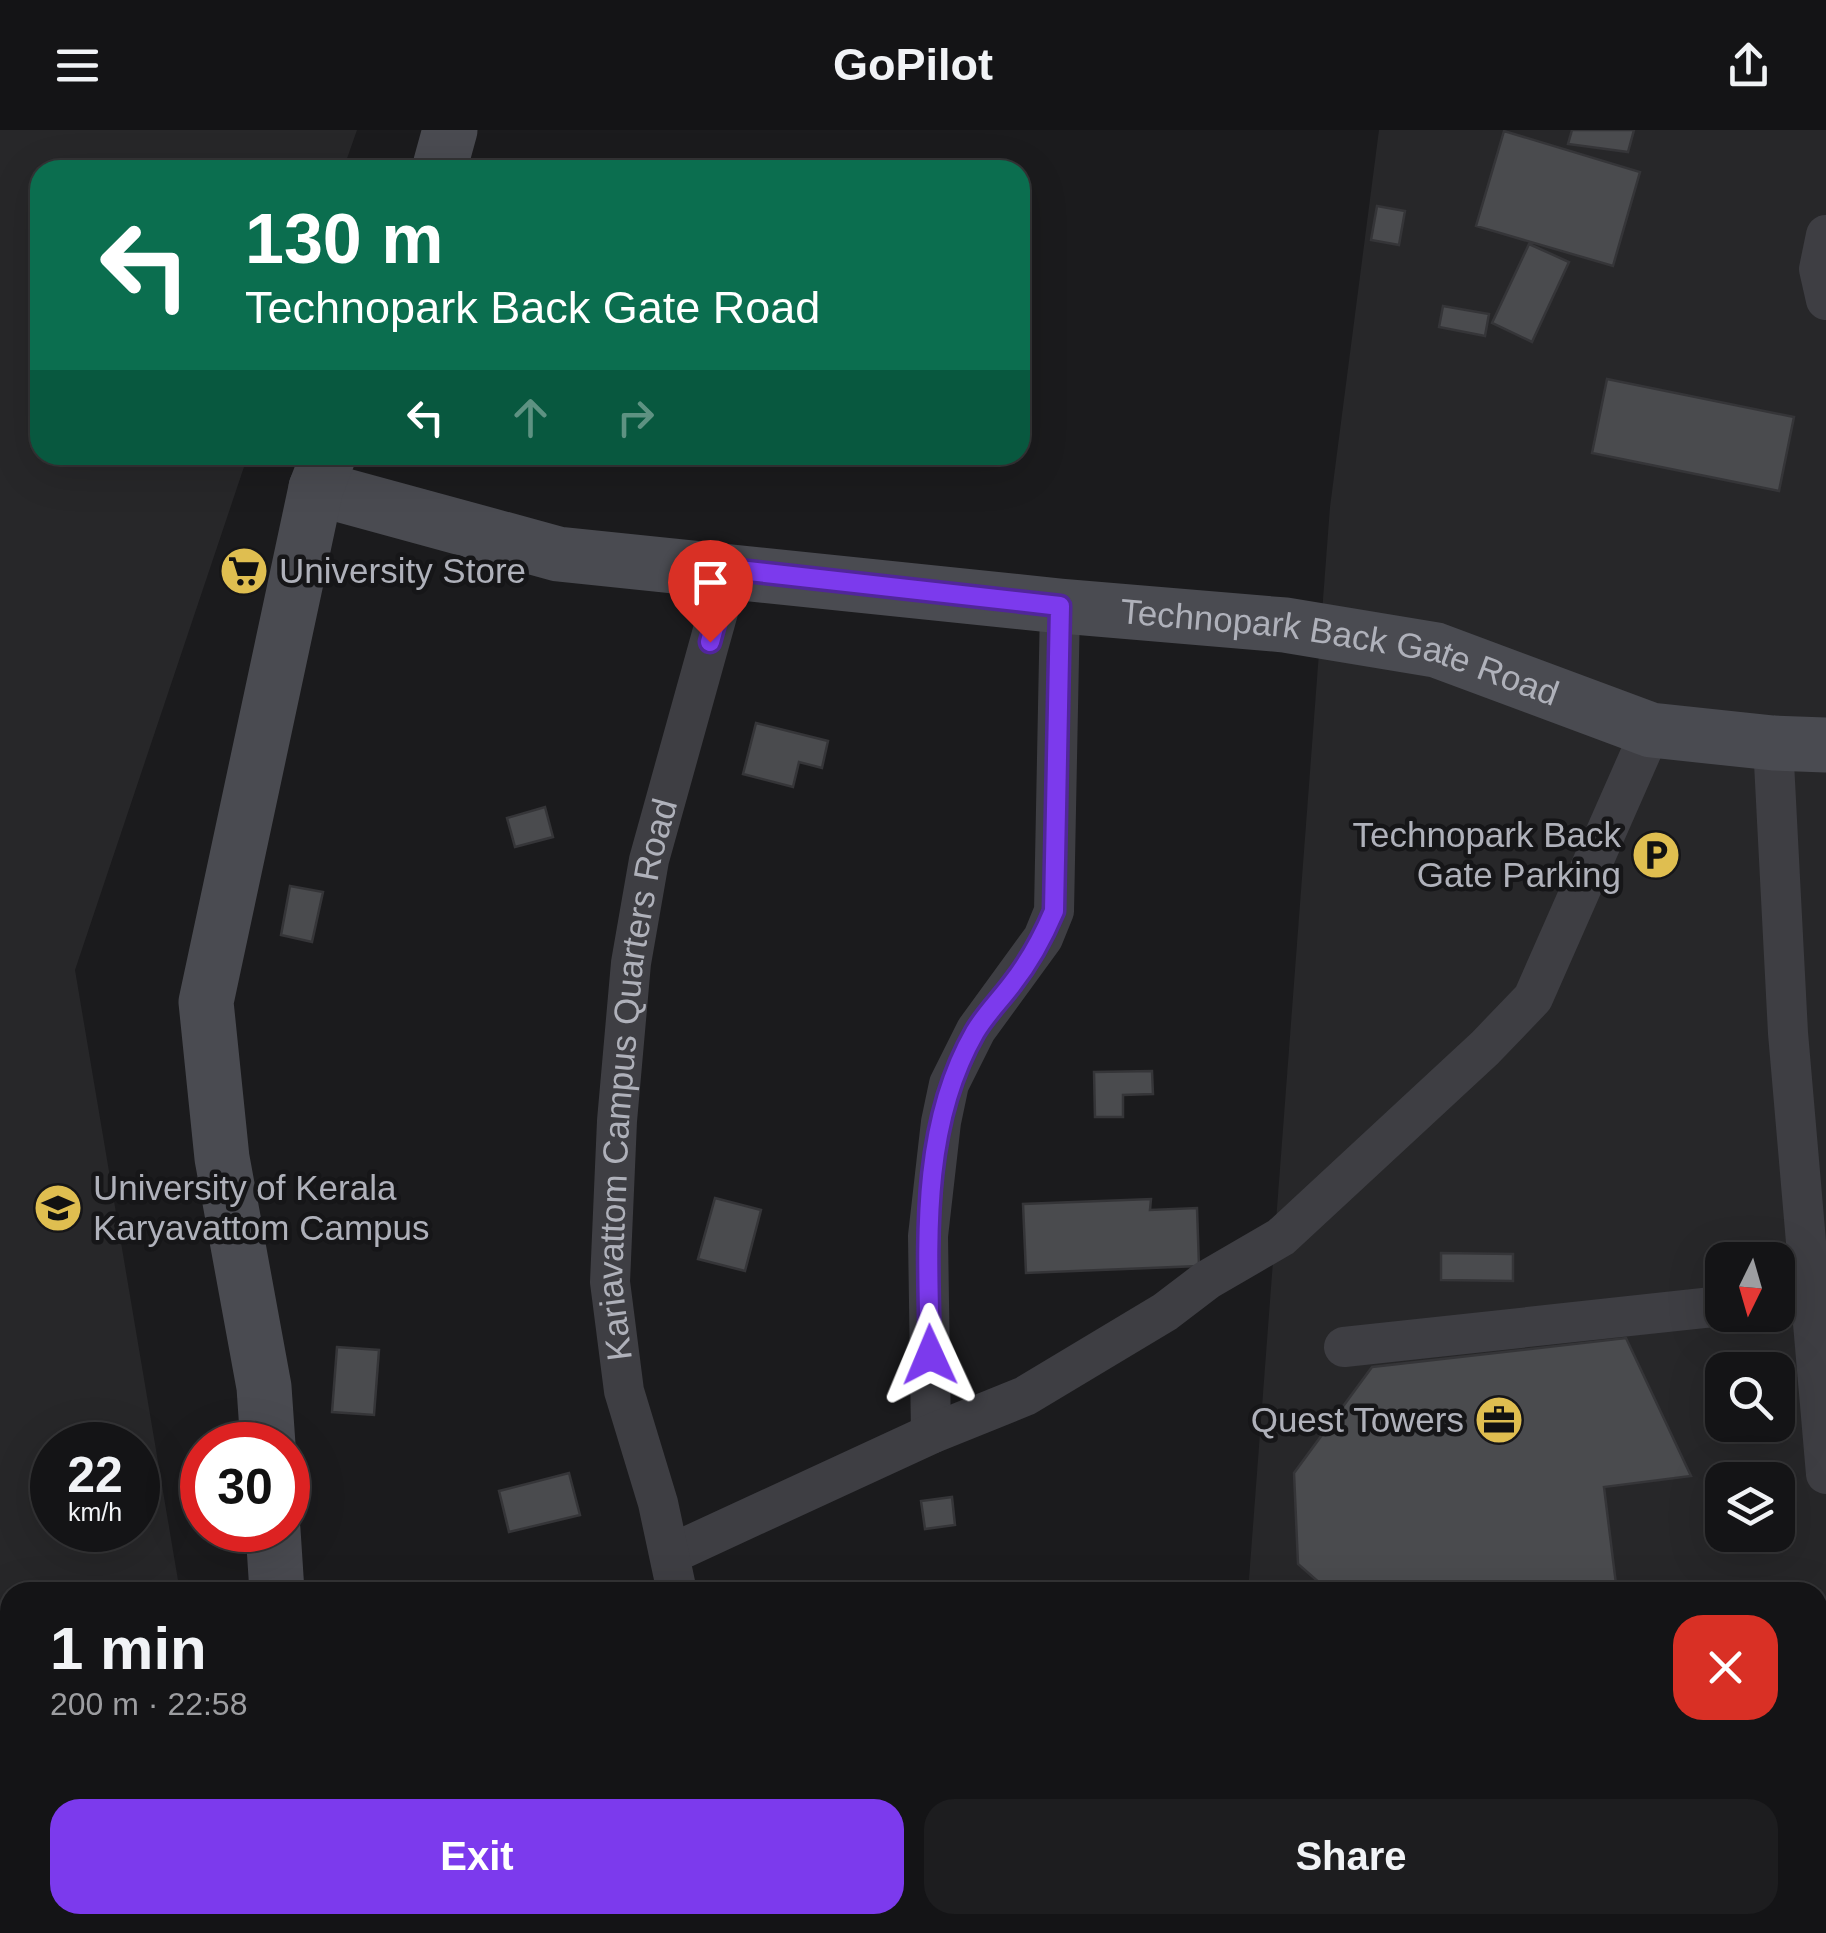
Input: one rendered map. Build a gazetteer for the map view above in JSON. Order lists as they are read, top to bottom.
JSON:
{
  "streets": {
    "street": ["Technopark Back Gate Road", "Kariavattom Campus Quarters Road"]
  },
  "crossings": [
    ["Technopark Back Gate Road", "Kariavattom Campus Quarters Road"]
  ],
  "places": {
    "supermarket": ["University Store"],
    "parking": ["Technopark Back Gate Parking"],
    "school or university": ["University of Kerala Karyavattom Campus"],
    "office": ["Quest Towers"]
  },
  "north": "bottom",
  "page": {
    "header": "GoPilot",
    "turn": ["130 m", "Technopark Back Gate Road"],
    "speed": "22 km/h",
    "limit": "30",
    "heading": ["1 min", "200 m · 22:58"],
    "buttons": ["Exit", "Share"]
  }
}
